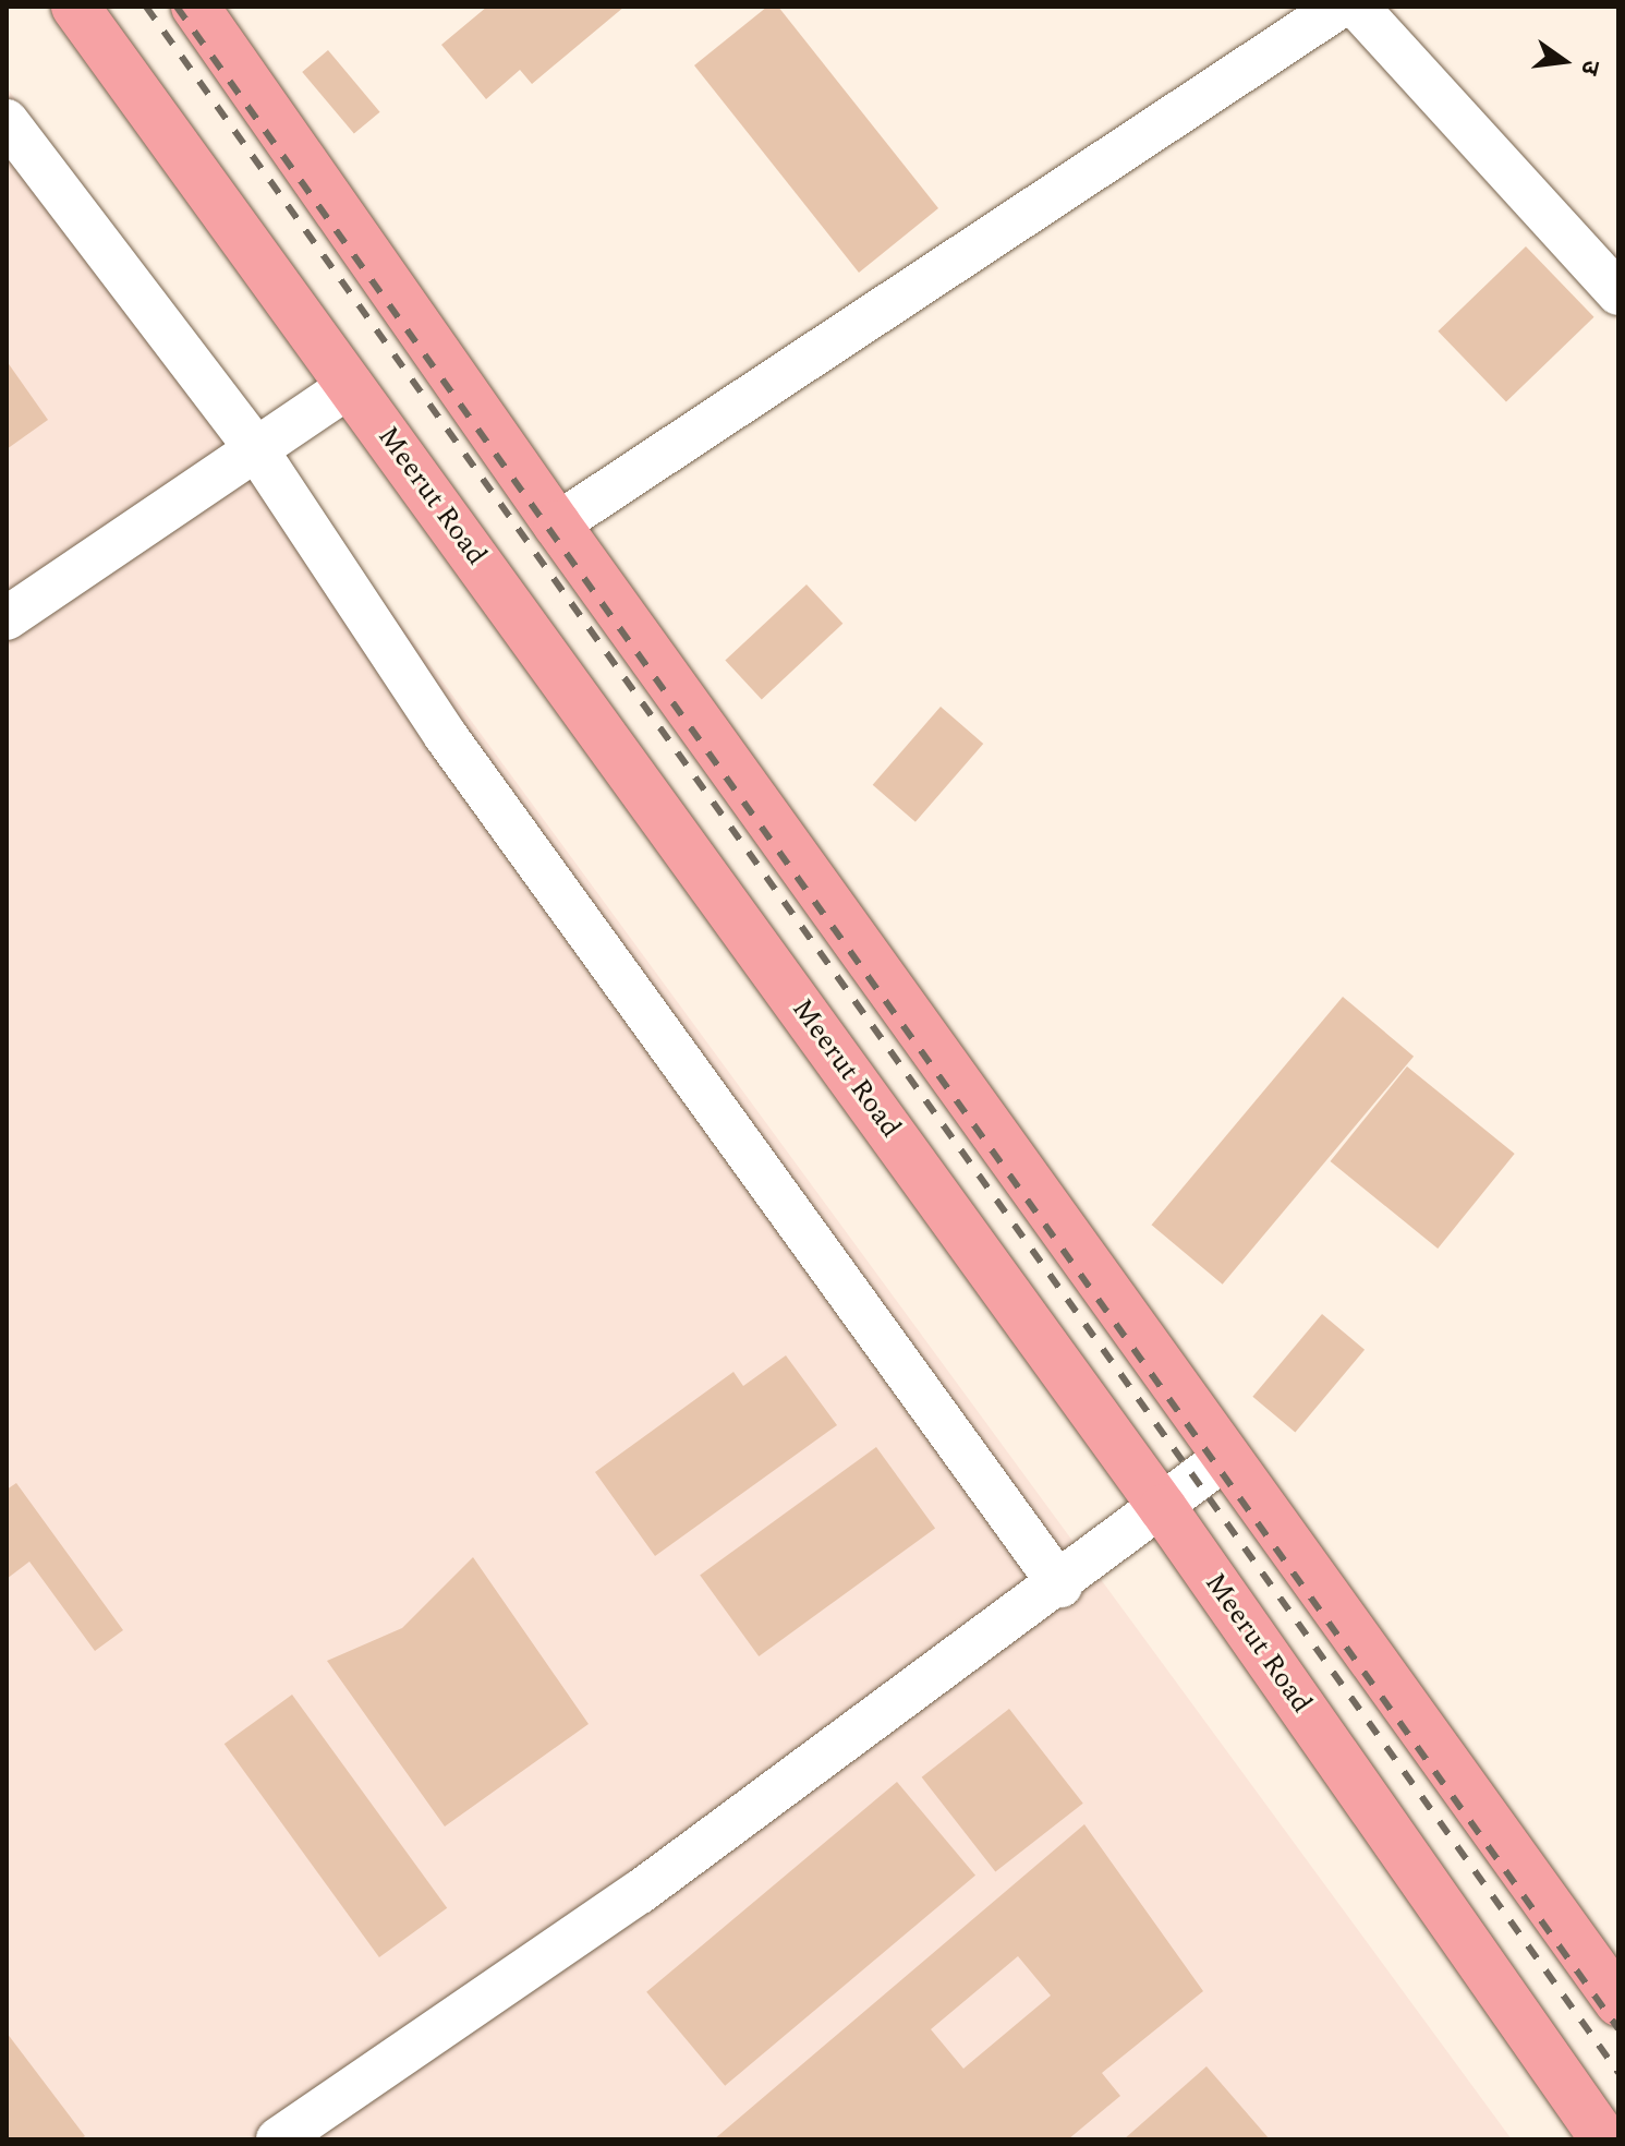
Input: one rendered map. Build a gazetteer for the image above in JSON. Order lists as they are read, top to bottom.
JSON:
{
  "streets": {
    "highway": ["Meerut Road"]
  },
  "north": "right"
}
